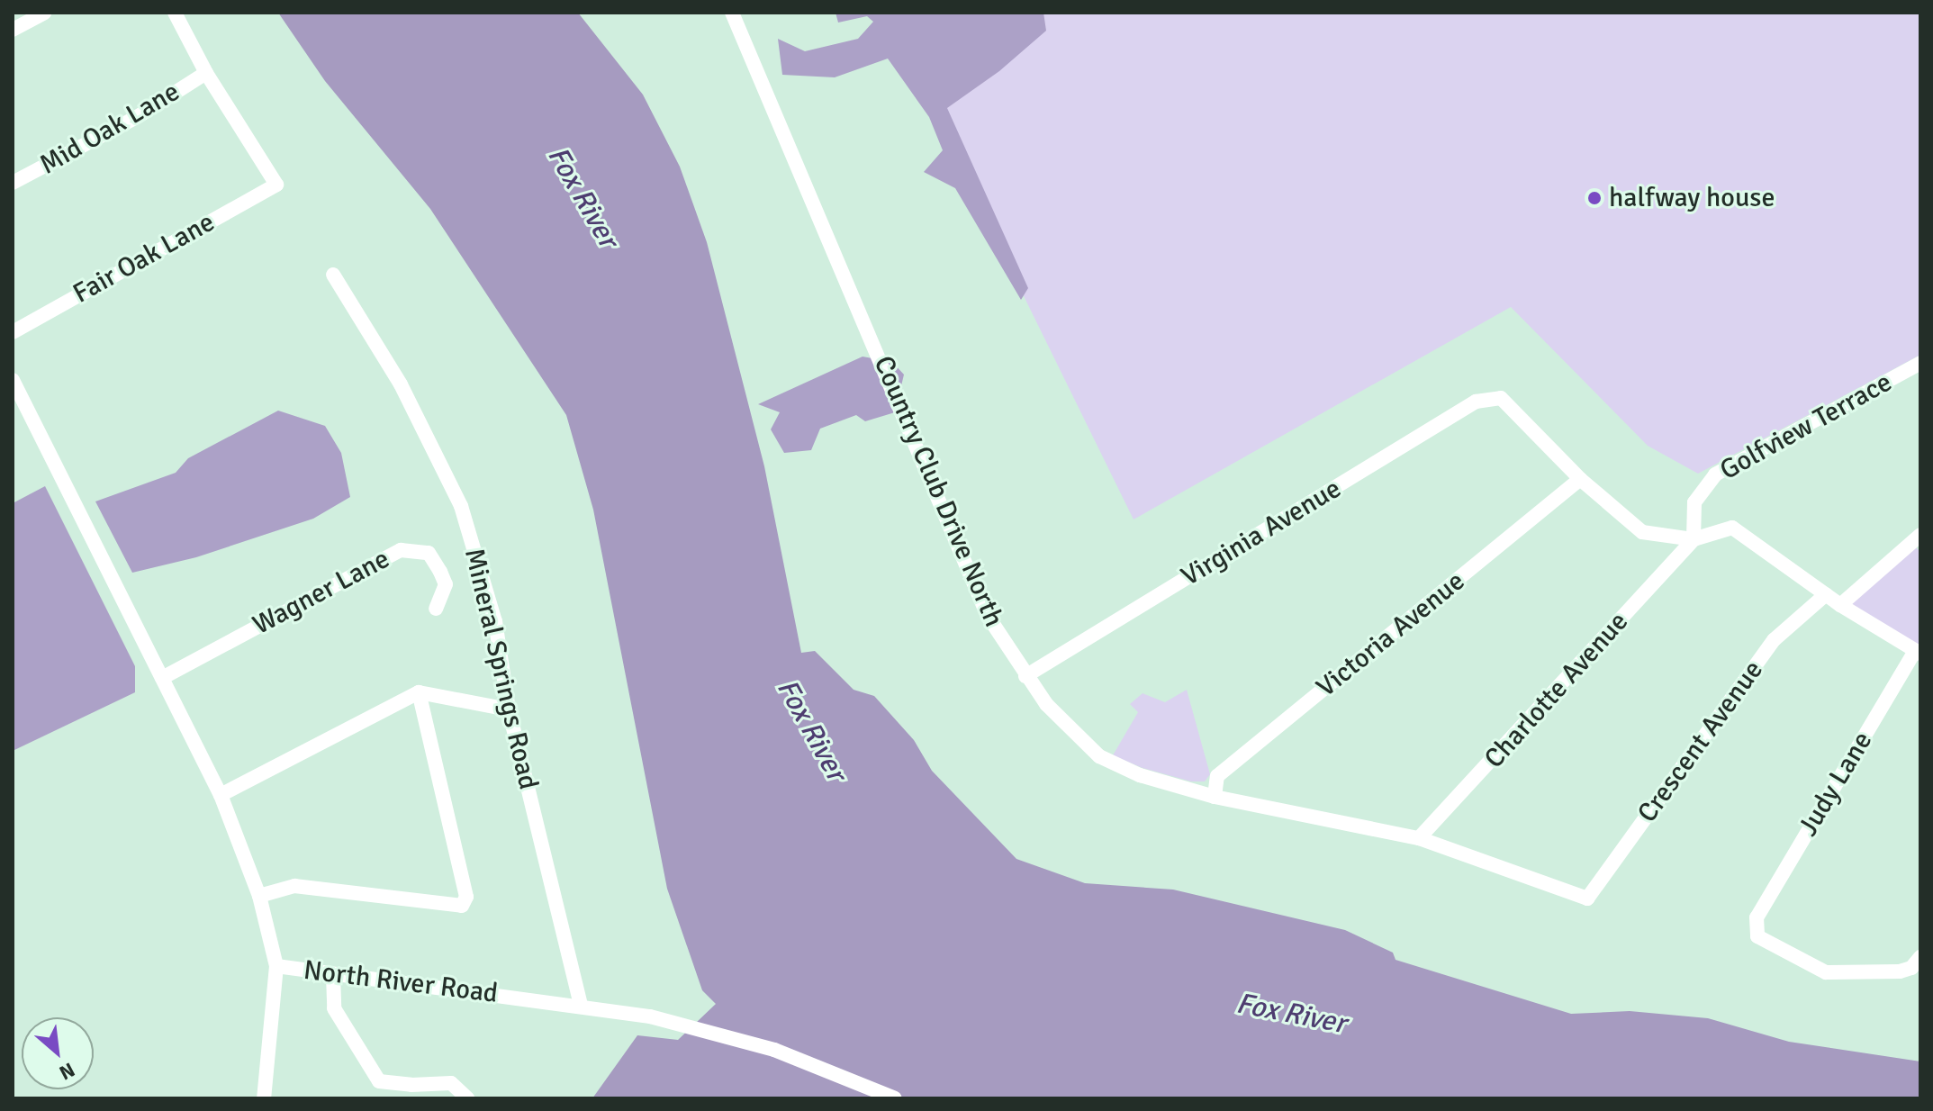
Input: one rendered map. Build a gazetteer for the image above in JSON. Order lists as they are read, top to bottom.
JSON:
{
  "streets": {
    "street": [
      "Mid Oak Lane",
      "Fair Oak Lane",
      "Golfview Terrace",
      "Country Club Drive North",
      "Virginia Avenue",
      "Wagner Lane",
      "Victoria Avenue",
      "Mineral Springs Road",
      "Charlotte Avenue",
      "Crescent Avenue",
      "Judy Lane",
      "North River Road"
    ]
  },
  "crossings": [
    ["Mid Oak Lane", "Fair Oak Lane"],
    ["Golfview Terrace", "Charlotte Avenue"],
    ["Country Club Drive North", "Virginia Avenue"],
    ["Country Club Drive North", "Victoria Avenue"],
    ["Country Club Drive North", "Charlotte Avenue"],
    ["Country Club Drive North", "Crescent Avenue"],
    ["Virginia Avenue", "Victoria Avenue"],
    ["Wagner Lane", "North River Road"],
    ["Mineral Springs Road", "North River Road"]
  ],
  "water": ["Fox River"],
  "places": ["halfway house"],
  "north": "bottom right"
}
